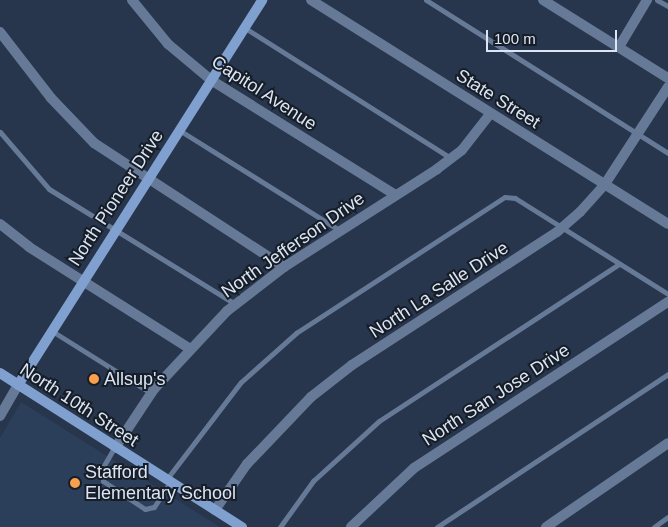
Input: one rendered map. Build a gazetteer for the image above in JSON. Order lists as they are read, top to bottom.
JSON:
{
  "streets": {
    "street": [
      "Capitol Avenue",
      "State Street",
      "North Pioneer Drive",
      "North Jefferson Drive",
      "North La Salle Drive",
      "North San Jose Drive",
      "North 10th Street"
    ]
  },
  "crossings": [
    ["Capitol Avenue", "North Pioneer Drive"],
    ["Capitol Avenue", "North Jefferson Drive"],
    ["State Street", "North Jefferson Drive"],
    ["State Street", "North La Salle Drive"],
    ["North Pioneer Drive", "North 10th Street"],
    ["North Jefferson Drive", "North 10th Street"],
    ["North La Salle Drive", "North 10th Street"]
  ],
  "places": ["Allsup's", "Stafford Elementary School"],
  "scale_bar": "100 m"
}
